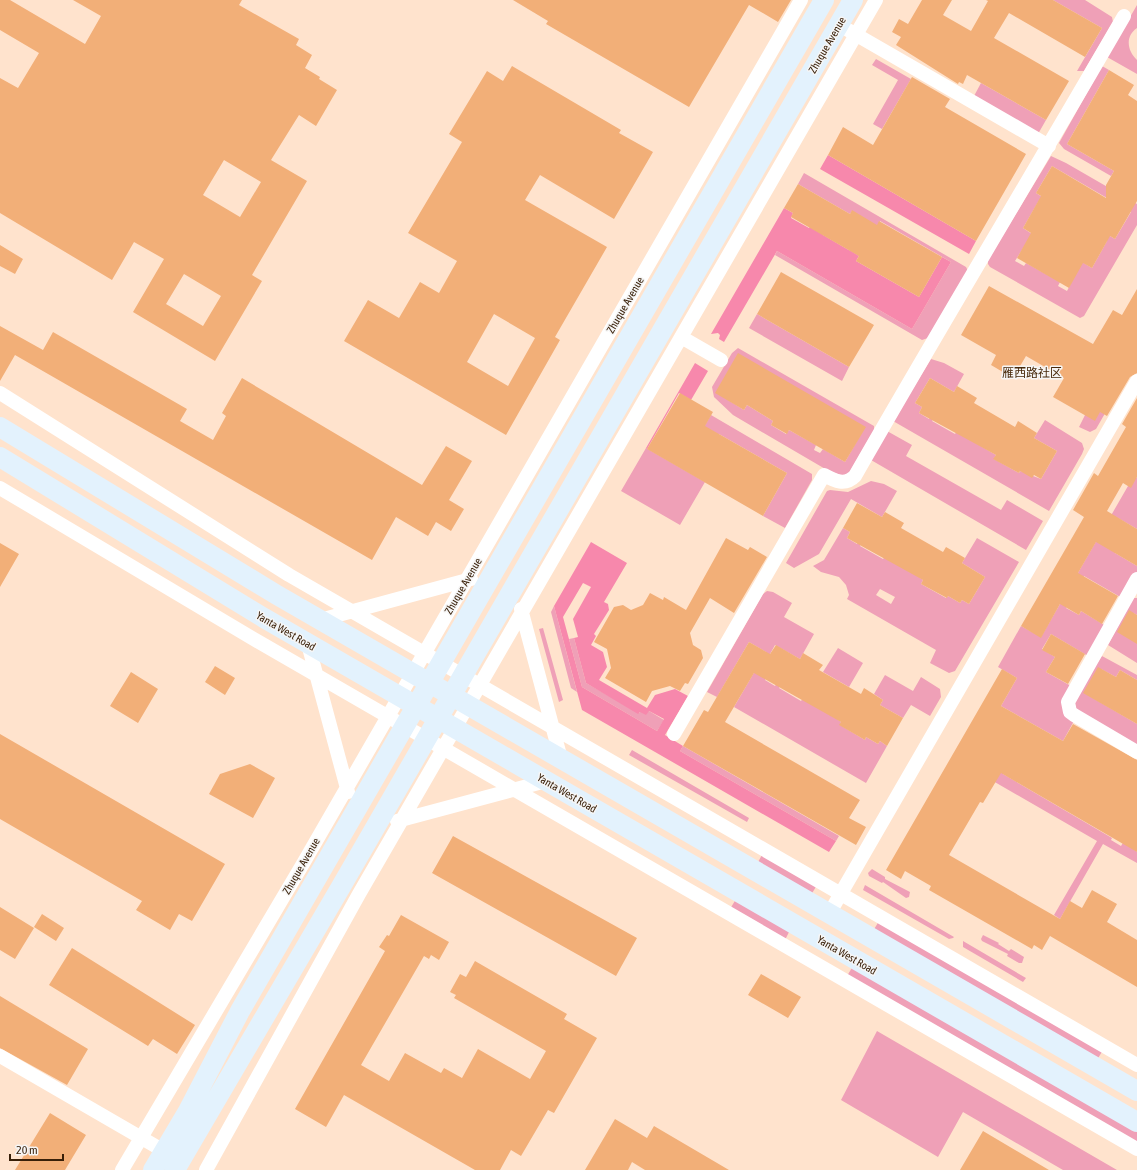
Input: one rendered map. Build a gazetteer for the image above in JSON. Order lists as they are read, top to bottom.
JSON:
{
  "streets": {
    "main road": ["Zhuque Avenue", "Yanta West Road"]
  },
  "crossings": [
    ["Zhuque Avenue", "Yanta West Road"]
  ],
  "districts": ["雁西路社区"],
  "scale_bar": "20 m"
}
